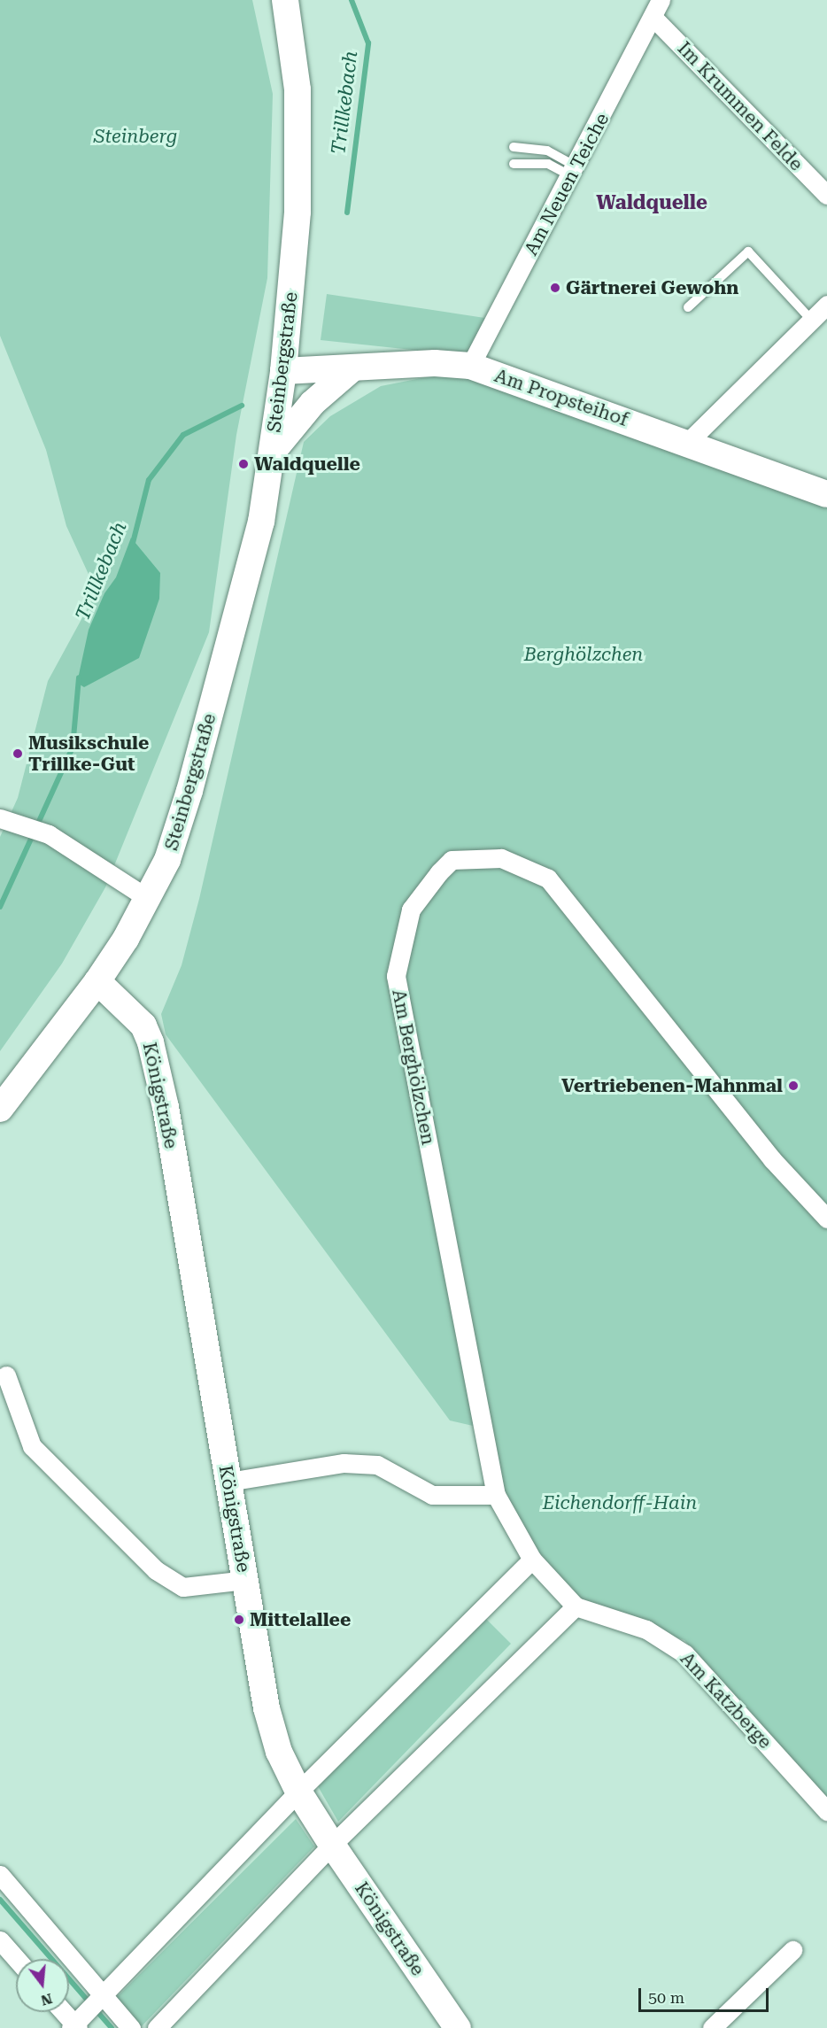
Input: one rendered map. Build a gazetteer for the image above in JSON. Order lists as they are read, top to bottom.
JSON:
{
  "streets": {
    "street": [
      "Im Krummen Felde",
      "Am Neuen Teiche",
      "Steinbergstraße",
      "Am Propsteihof",
      "Am Berghölzchen",
      "Königstraße",
      "Am Katzberge"
    ]
  },
  "crossings": [
    ["Im Krummen Felde", "Am Neuen Teiche"],
    ["Am Neuen Teiche", "Am Propsteihof"],
    ["Steinbergstraße", "Am Propsteihof"],
    ["Steinbergstraße", "Königstraße"],
    ["Am Berghölzchen", "Am Katzberge"]
  ],
  "districts": ["Waldquelle"],
  "water": ["Trillkebach"],
  "parks": ["Steinberg", "Berghölzchen", "Eichendorff-Hain"],
  "places": [
    "Gärtnerei Gewohn",
    "Waldquelle",
    "Musikschule Trillke-Gut",
    "Vertriebenen-Mahnmal",
    "Mittelallee"
  ],
  "scale_bar": "50 m",
  "north": "bottom"
}
